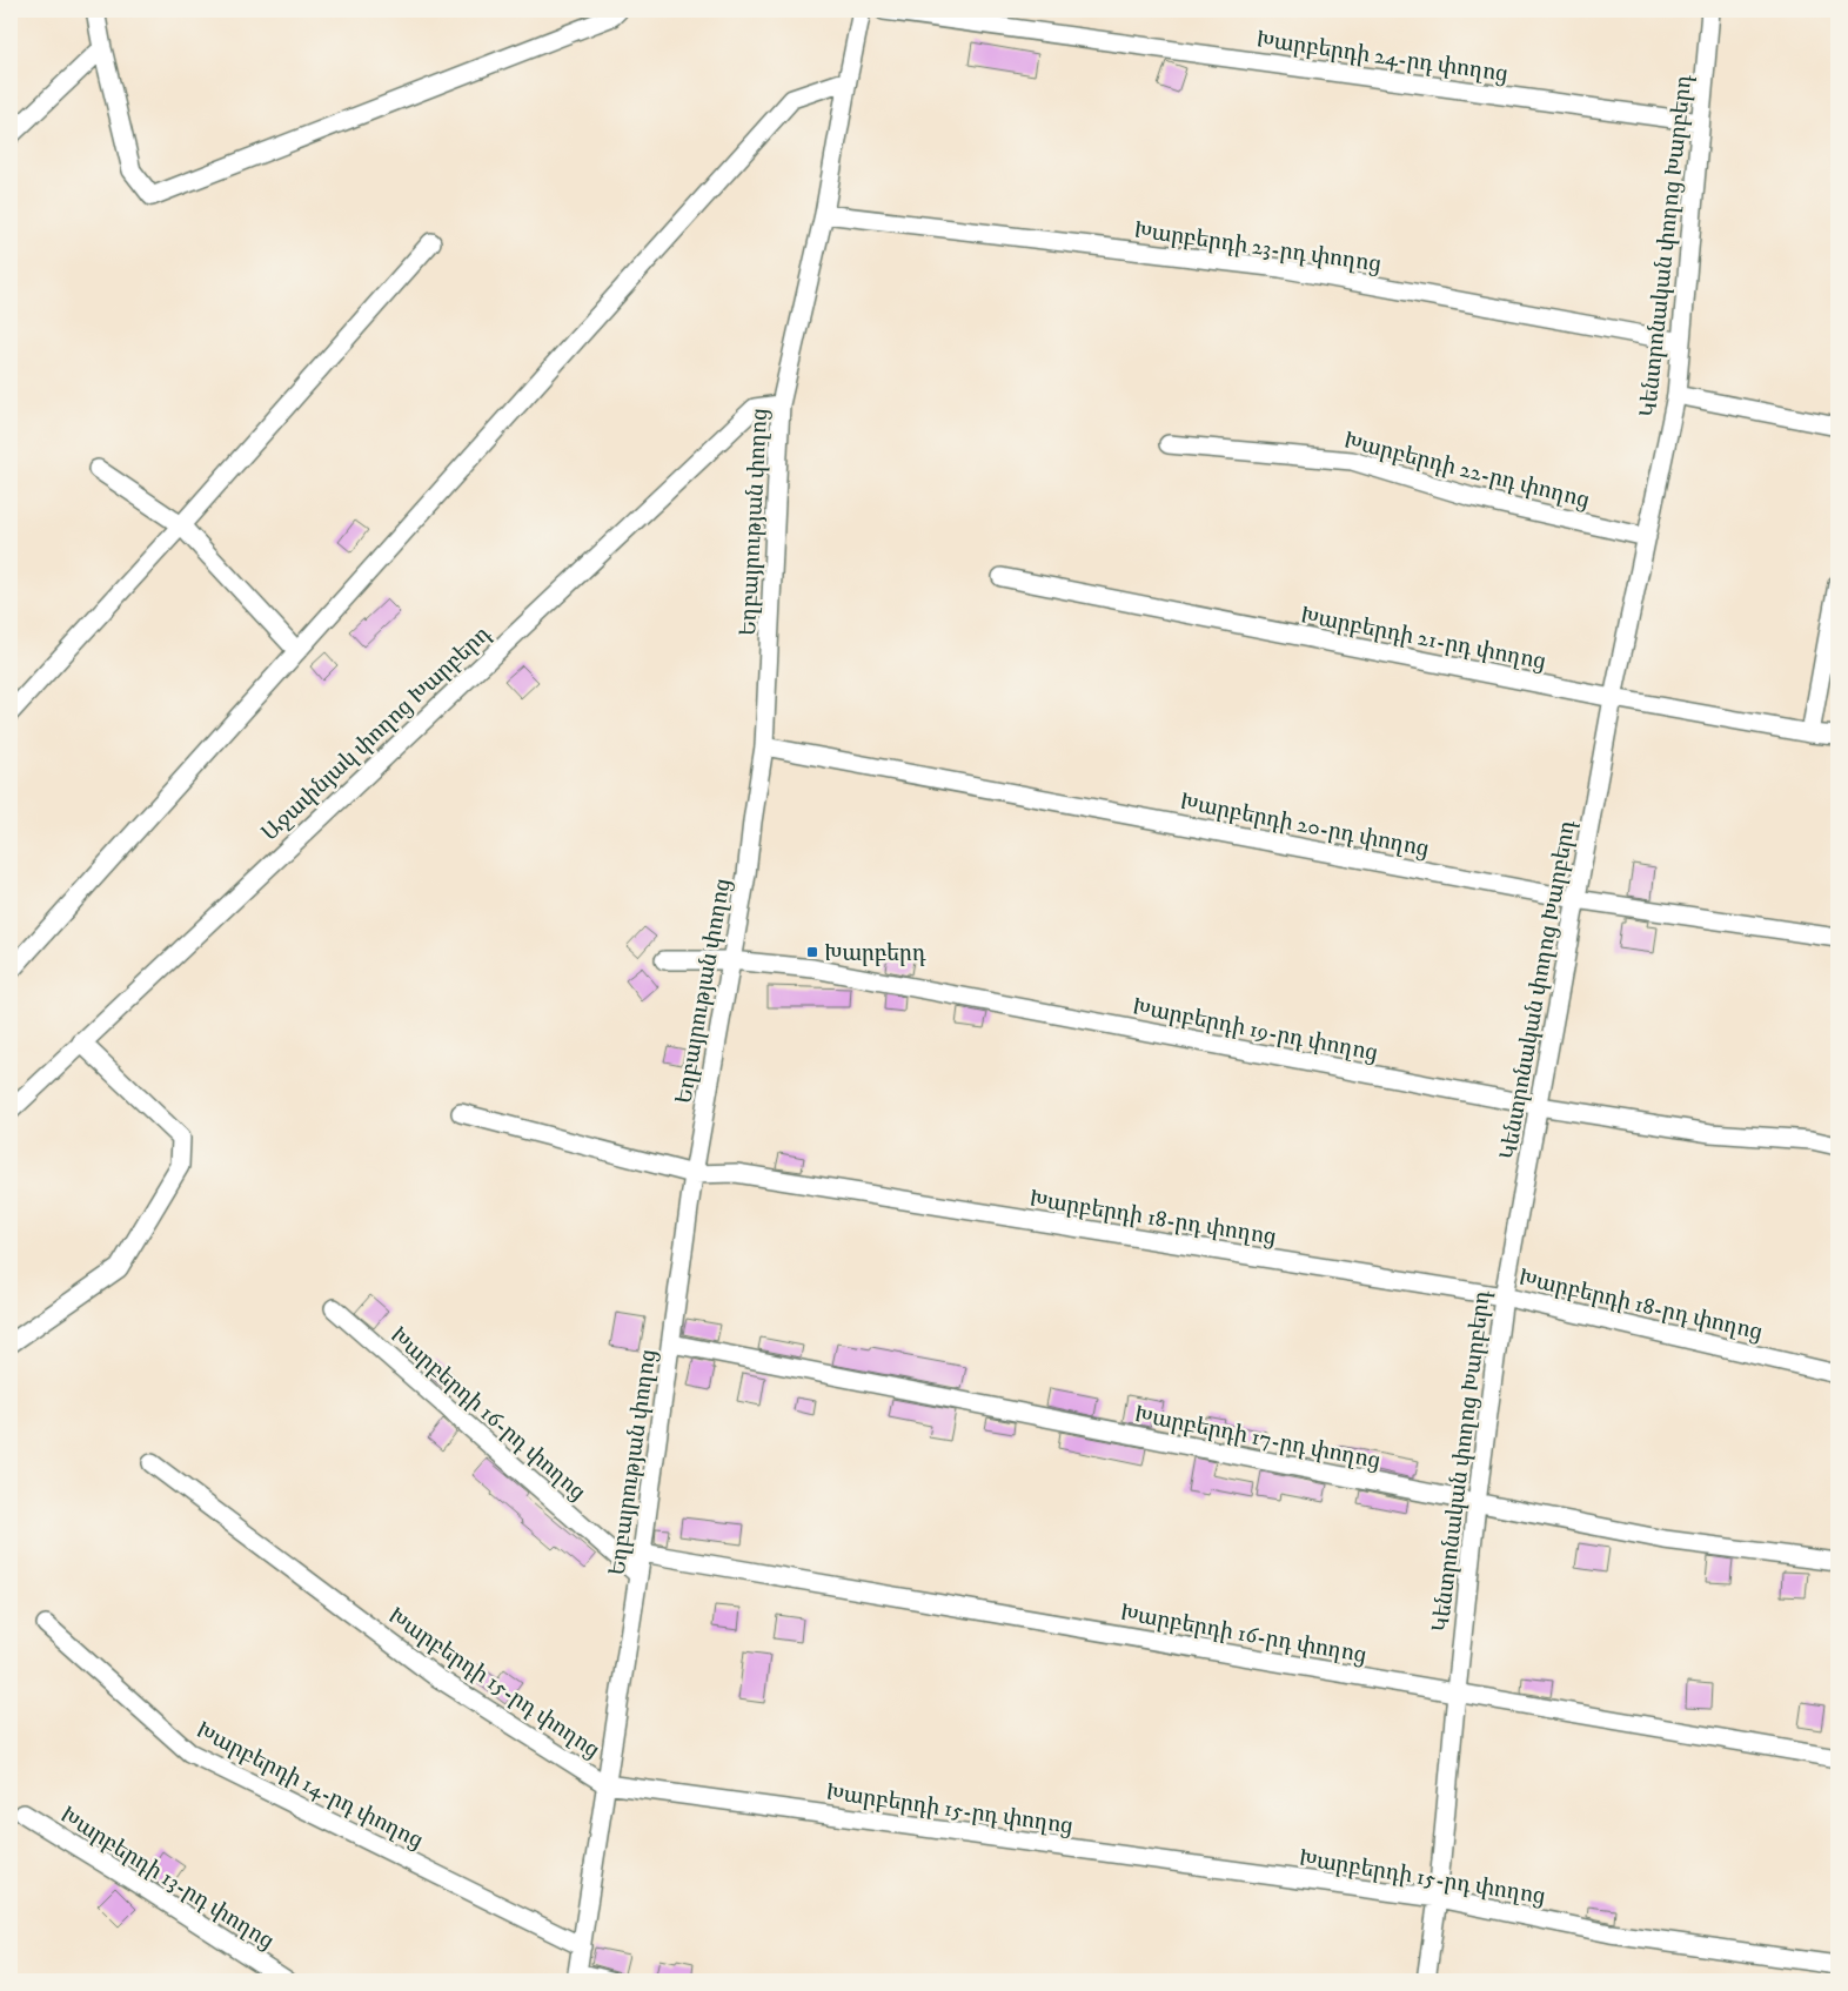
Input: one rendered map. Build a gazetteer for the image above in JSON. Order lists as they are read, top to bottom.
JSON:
{
  "streets": {
    "street": [
      "Խարբերդի 24-րդ փողոց",
      "Խարբերդի 23-րդ փողոց",
      "Կենտրոնական փողոց Խարբերդ",
      "Խարբերդի 22-րդ փողոց",
      "Եղբայրության փողոց",
      "Խարբերդի 21-րդ փողոց",
      "Աջափնյակ փողոց Խարբերդ",
      "Խարբերդի 20-րդ փողոց",
      "Խարբերդի 19-րդ փողոց",
      "Խարբերդի 18-րդ փողոց",
      "Խարբերդի 16-րդ փողոց",
      "Խարբերդի 17-րդ փողոց",
      "Խարբերդի 15-րդ փողոց",
      "Խարբերդի 14-րդ փողոց",
      "Խարբերդի 13-րդ փողոց"
    ]
  },
  "crossings": [
    ["Խարբերդի 24-րդ փողոց", "Կենտրոնական փողոց Խարբերդ"],
    ["Խարբերդի 23-րդ փողոց", "Կենտրոնական փողոց Խարբերդ"],
    ["Խարբերդի 23-րդ փողոց", "Եղբայրության փողոց"],
    ["Կենտրոնական փողոց Խարբերդ", "Խարբերդի 22-րդ փողոց"],
    ["Կենտրոնական փողոց Խարբերդ", "Խարբերդի 21-րդ փողոց"],
    ["Կենտրոնական փողոց Խարբերդ", "Խարբերդի 20-րդ փողոց"],
    ["Կենտրոնական փողոց Խարբերդ", "Խարբերդի 19-րդ փողոց"],
    ["Կենտրոնական փողոց Խարբերդ", "Խարբերդի 18-րդ փողոց"],
    ["Կենտրոնական փողոց Խարբերդ", "Խարբերդի 16-րդ փողոց"],
    ["Կենտրոնական փողոց Խարբերդ", "Խարբերդի 17-րդ փողոց"],
    ["Կենտրոնական փողոց Խարբերդ", "Խարբերդի 15-րդ փողոց"],
    ["Եղբայրության փողոց", "Աջափնյակ փողոց Խարբերդ"],
    ["Եղբայրության փողոց", "Խարբերդի 20-րդ փողոց"],
    ["Եղբայրության փողոց", "Խարբերդի 19-րդ փողոց"],
    ["Եղբայրության փողոց", "Խարբերդի 18-րդ փողոց"],
    ["Եղբայրության փողոց", "Խարբերդի 16-րդ փողոց"],
    ["Եղբայրության փողոց", "Խարբերդի 17-րդ փողոց"],
    ["Եղբայրության փողոց", "Խարբերդի 15-րդ փողոց"],
    ["Եղբայրության փողոց", "Խարբերդի 14-րդ փողոց"]
  ],
  "places": {
    "transit": ["Խարբերդ"]
  }
}
